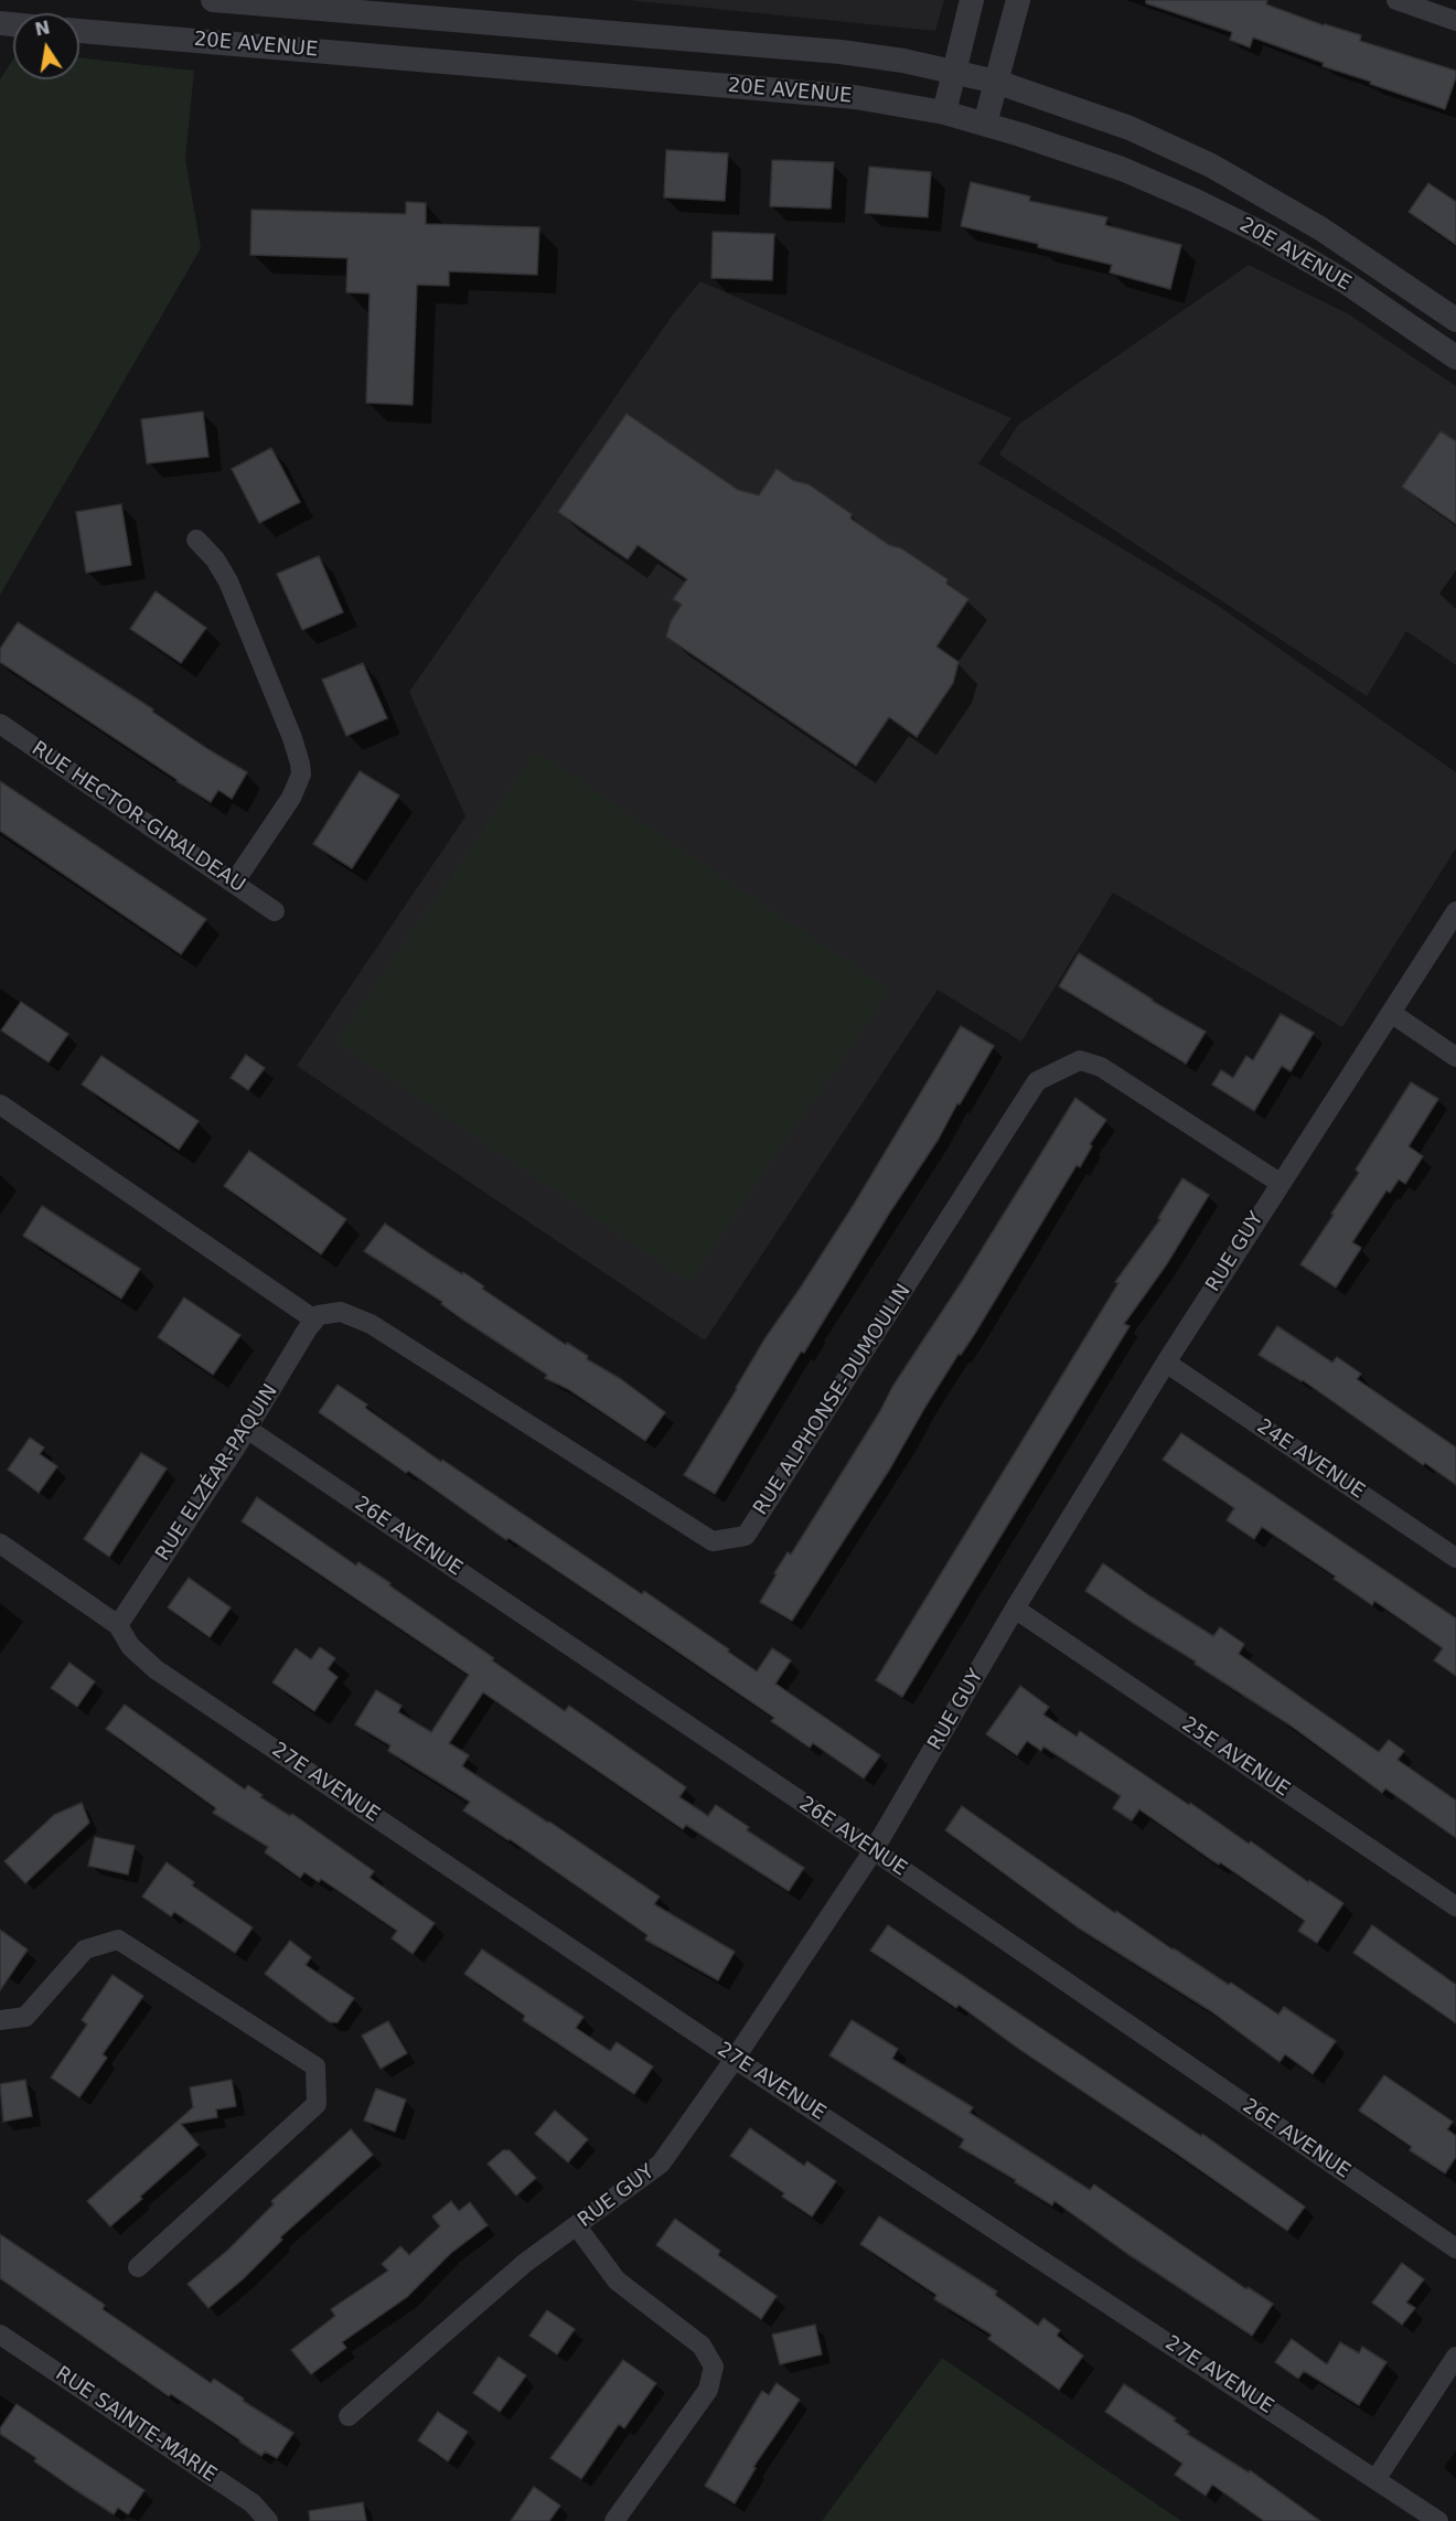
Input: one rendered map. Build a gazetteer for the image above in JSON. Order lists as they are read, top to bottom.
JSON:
{
  "streets": {
    "street": [
      "20E AVENUE",
      "RUE HECTOR-GIRALDEAU",
      "RUE GUY",
      "RUE ALPHONSE-DUMOULIN",
      "24E AVENUE",
      "RUE ELZÉAR-PAQUIN",
      "26E AVENUE",
      "25E AVENUE",
      "27E AVENUE",
      "RUE SAINTE-MARIE"
    ]
  },
  "crossings": [
    ["RUE GUY", "RUE ALPHONSE-DUMOULIN"],
    ["RUE GUY", "24E AVENUE"],
    ["RUE GUY", "26E AVENUE"],
    ["RUE GUY", "25E AVENUE"],
    ["RUE GUY", "27E AVENUE"],
    ["RUE ALPHONSE-DUMOULIN", "RUE ELZÉAR-PAQUIN"],
    ["RUE ELZÉAR-PAQUIN", "26E AVENUE"],
    ["RUE ELZÉAR-PAQUIN", "27E AVENUE"]
  ],
  "north": "top"
}
